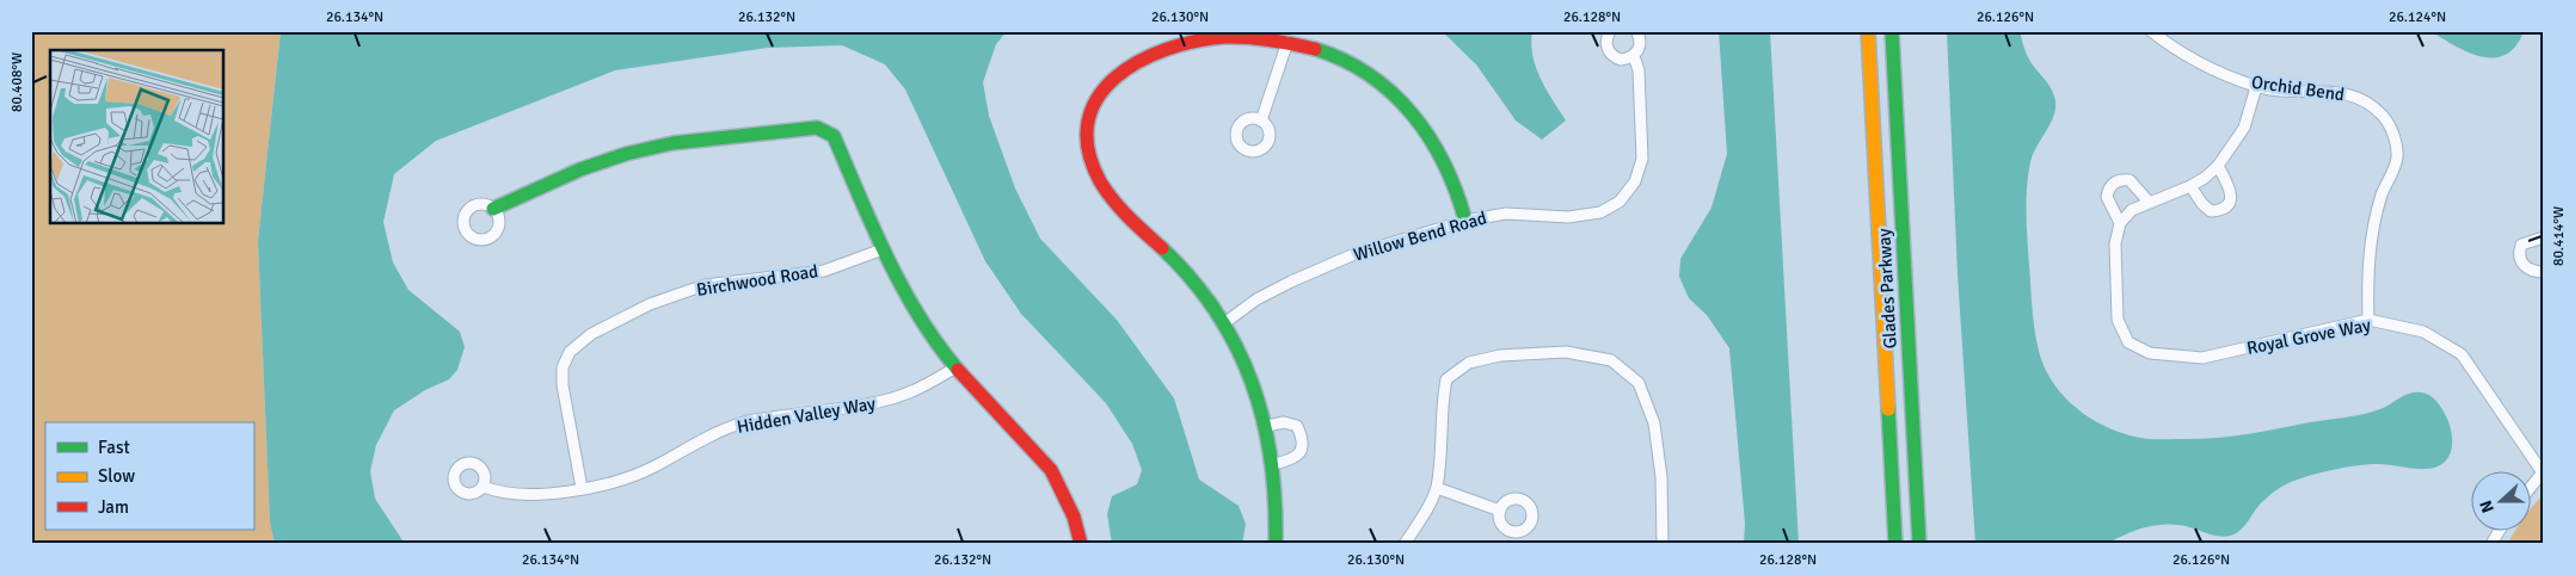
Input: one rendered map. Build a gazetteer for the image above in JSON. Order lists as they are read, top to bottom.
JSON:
{
  "streets": {
    "street": [
      "Orchid Bend",
      "Willow Bend Road",
      "Birchwood Road",
      "Glades Parkway",
      "Royal Grove Way",
      "Hidden Valley Way"
    ]
  },
  "crossings": [
    ["Orchid Bend", "Royal Grove Way"],
    ["Birchwood Road", "Hidden Valley Way"]
  ],
  "legend": ["Fast", "Slow", "Jam"],
  "north": "left",
  "coordinates": [
    "26.134°N",
    "26.132°N",
    "26.130°N",
    "26.128°N",
    "26.126°N",
    "26.124°N",
    "80.408°W",
    "80.414°W"
  ]
}
